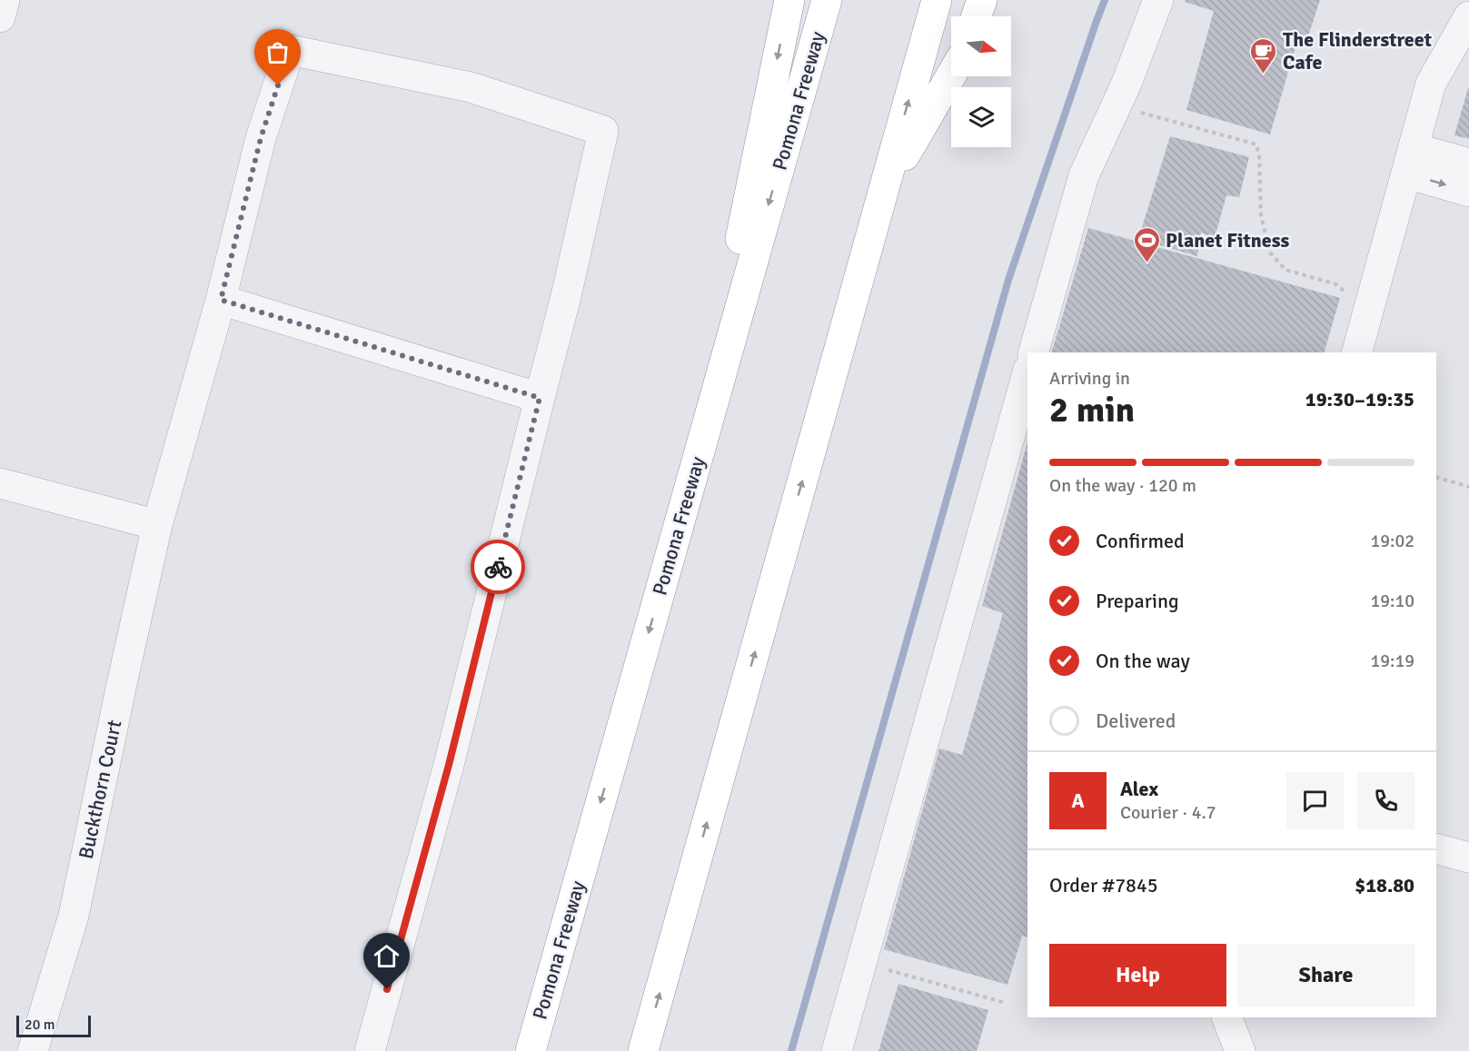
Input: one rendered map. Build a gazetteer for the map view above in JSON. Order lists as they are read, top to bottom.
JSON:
{
  "streets": {
    "highway": ["Pomona Freeway"],
    "street": ["Buckthorn Court"]
  },
  "places": {
    "cafe": ["The Flinderstreet Cafe"],
    "sports": ["Planet Fitness"]
  },
  "scale_bar": "20 m",
  "north": "right",
  "page": {
    "heading": ["2 min", "Arriving in", "19:30–19:35"],
    "panel": [
      "Alex",
      "Courier · 4.7",
      "Order #7845",
      "$18.80"
    ],
    "bar": "On the way · 120 m",
    "list": [
      ["Confirmed", "19:02"],
      ["Preparing", "19:10"],
      ["On the way", "19:19"],
      "Delivered"
    ],
    "round": "A",
    "buttons": ["Help", "Share"],
    "scale": "20 m"
  }
}
